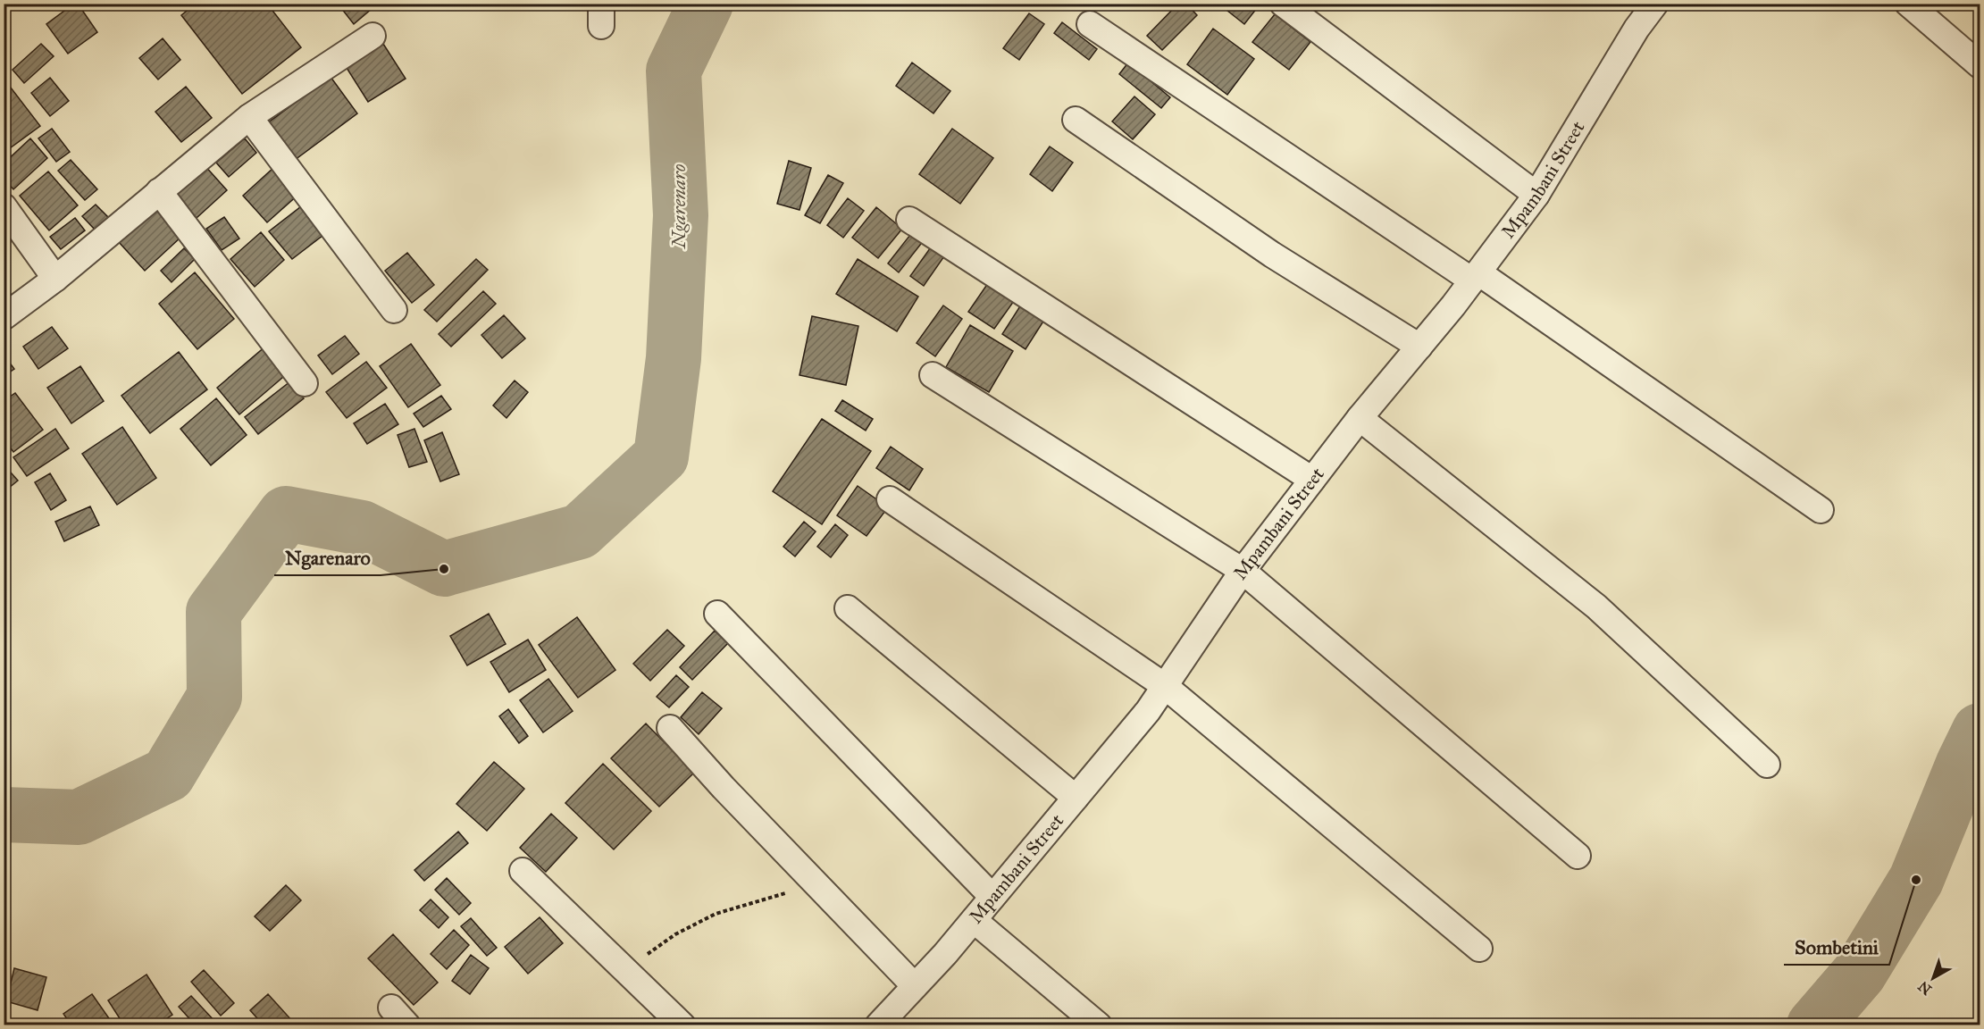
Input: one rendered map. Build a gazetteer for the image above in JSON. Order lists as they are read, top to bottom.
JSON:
{
  "streets": {
    "street": ["Mpambani Street"]
  },
  "water": ["Ngarenaro"],
  "places": ["Ngarenaro", "Sombetini"],
  "north": "bottom left"
}
